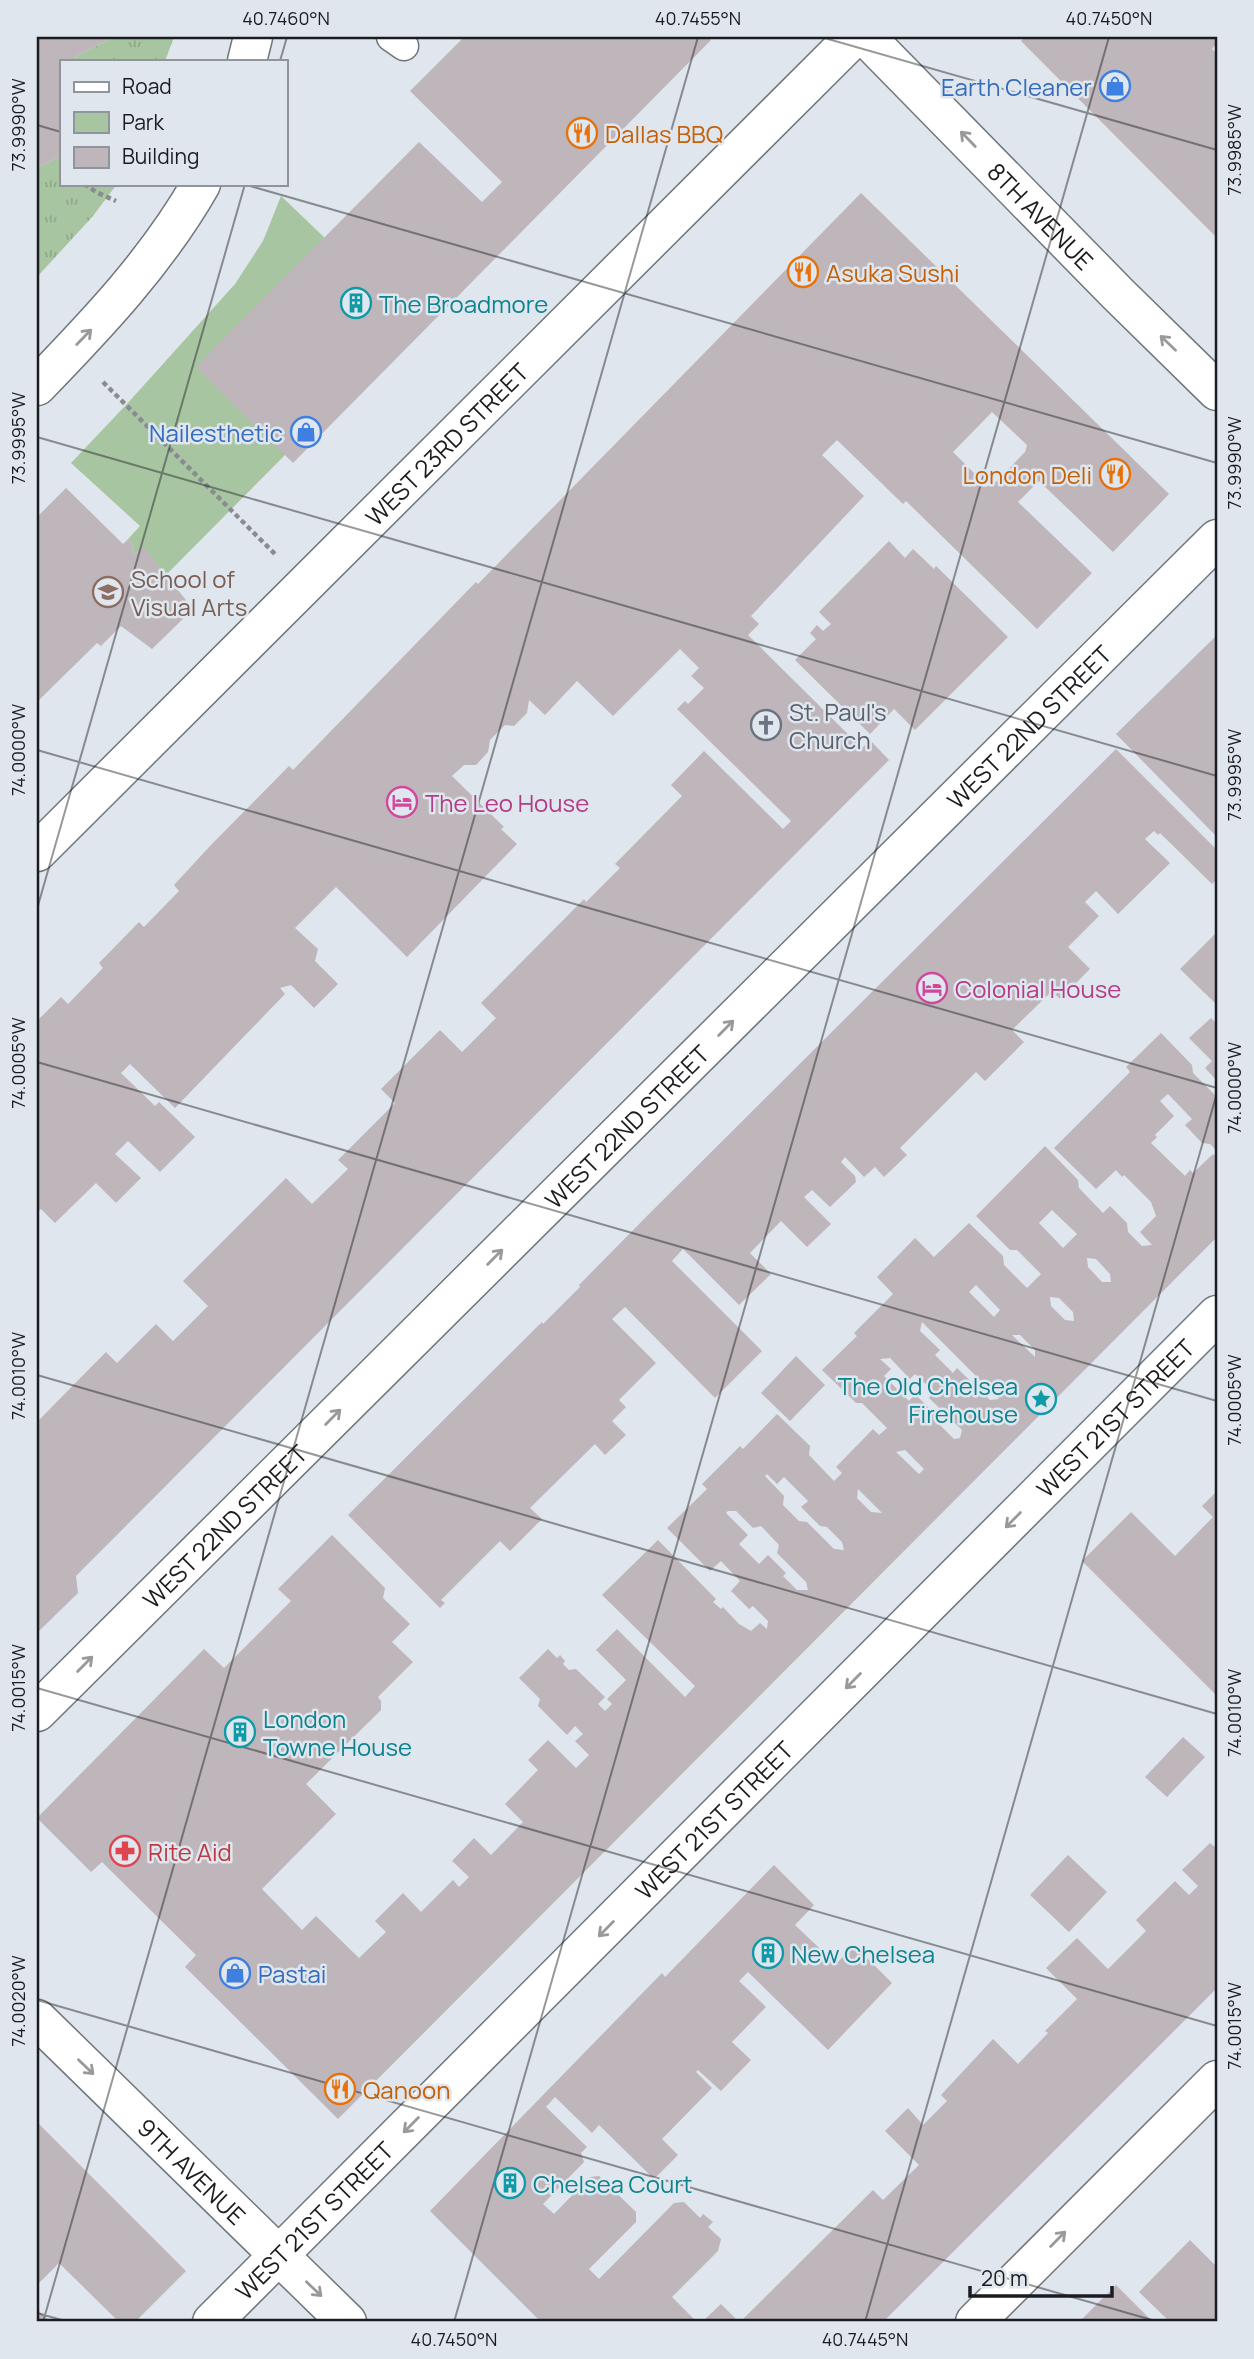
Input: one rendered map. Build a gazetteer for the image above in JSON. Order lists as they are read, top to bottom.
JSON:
{
  "streets": {
    "street": [
      "8TH AVENUE",
      "WEST 23RD STREET",
      "WEST 22ND STREET",
      "WEST 21ST STREET",
      "9TH AVENUE"
    ]
  },
  "crossings": [
    ["WEST 21ST STREET", "9TH AVENUE"]
  ],
  "one_way": [
    "8TH AVENUE",
    "WEST 22ND STREET",
    "WEST 21ST STREET",
    "9TH AVENUE"
  ],
  "places": {
    "shop": ["Earth Cleaner", "Nailesthetic", "Pastai"],
    "restaurant": [
      "Dallas BBQ",
      "Asuka Sushi",
      "London Deli",
      "Qanoon"
    ],
    "building": [
      "The Broadmore",
      "London Towne House",
      "New Chelsea",
      "Chelsea Court"
    ],
    "school or university": ["School of Visual Arts"],
    "church": ["St. Paul's Church"],
    "hotel": ["The Leo House", "Colonial House"],
    "place": ["The Old Chelsea Firehouse"],
    "pharmacy": ["Rite Aid"]
  },
  "legend": ["Road", "Park", "Building"],
  "scale_bar": "20 m",
  "coordinates": [
    "40.7460°N",
    "40.7455°N",
    "40.7450°N",
    "73.9990°W",
    "73.9985°W",
    "73.9995°W",
    "74.0000°W",
    "74.0005°W",
    "74.0010°W",
    "74.0015°W",
    "74.0020°W",
    "40.7445°N"
  ]
}
